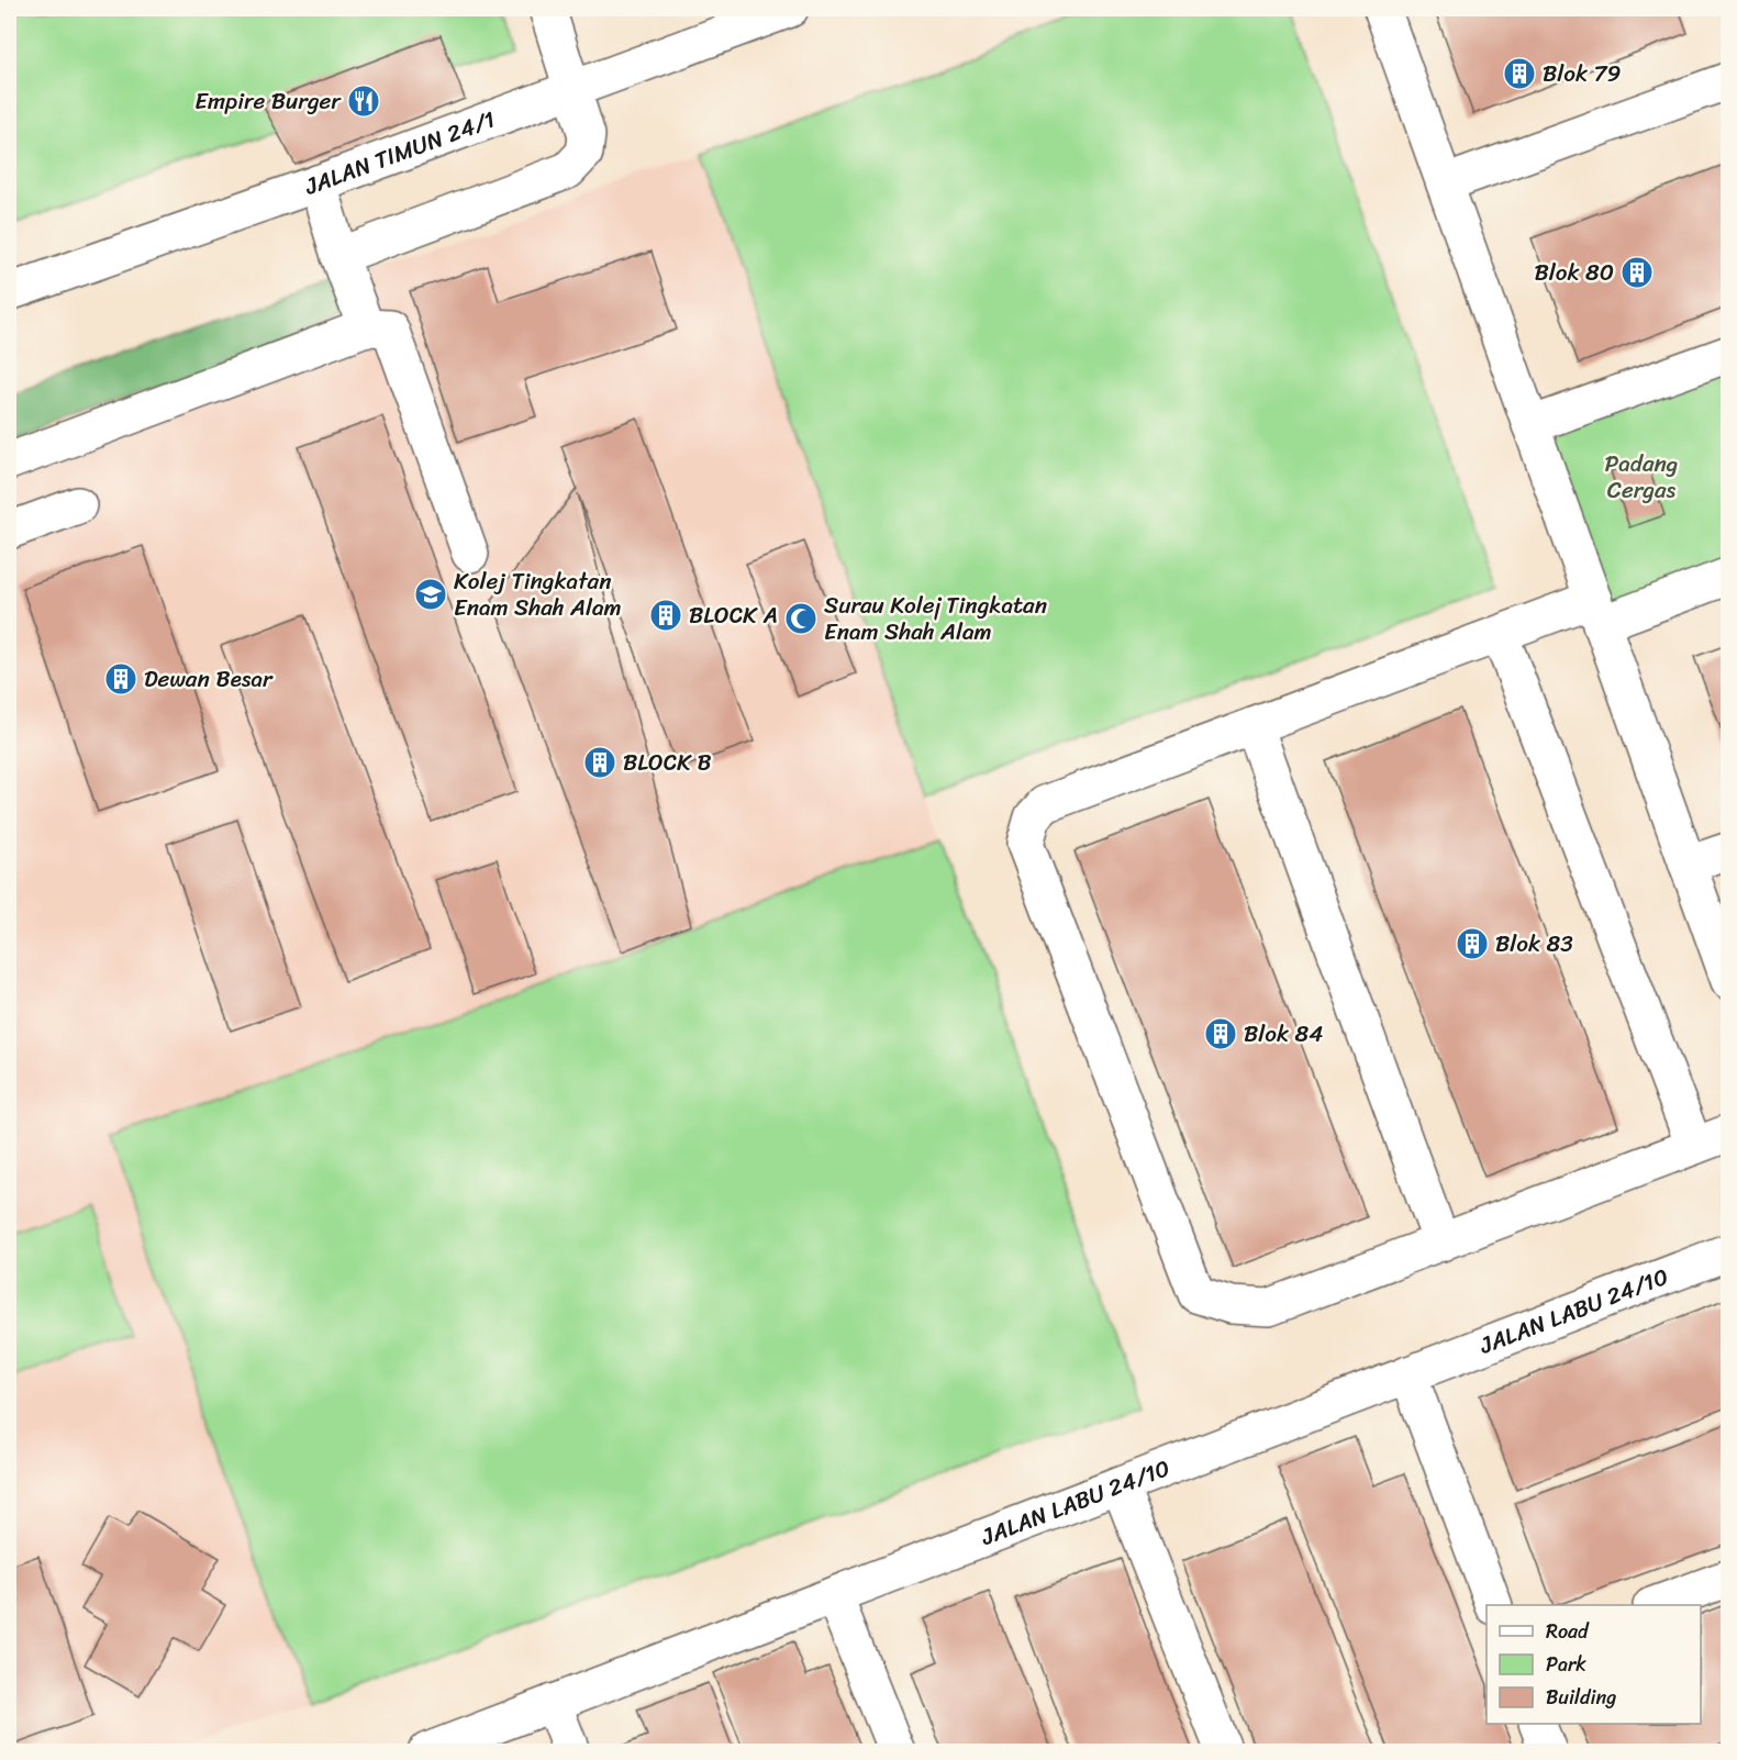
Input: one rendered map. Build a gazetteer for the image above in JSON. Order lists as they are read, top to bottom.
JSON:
{
  "streets": {
    "street": ["JALAN TIMUN 24/1", "JALAN LABU 24/10"]
  },
  "parks": ["Padang Cergas"],
  "places": {
    "building": [
      "Blok 79",
      "Blok 80",
      "BLOCK A",
      "Dewan Besar",
      "BLOCK B",
      "Blok 83",
      "Blok 84"
    ],
    "restaurant": ["Empire Burger"],
    "school or university": ["Kolej Tingkatan Enam Shah Alam"],
    "mosque": ["Surau Kolej Tingkatan Enam Shah Alam"]
  },
  "legend": ["Road", "Park", "Building"]
}
